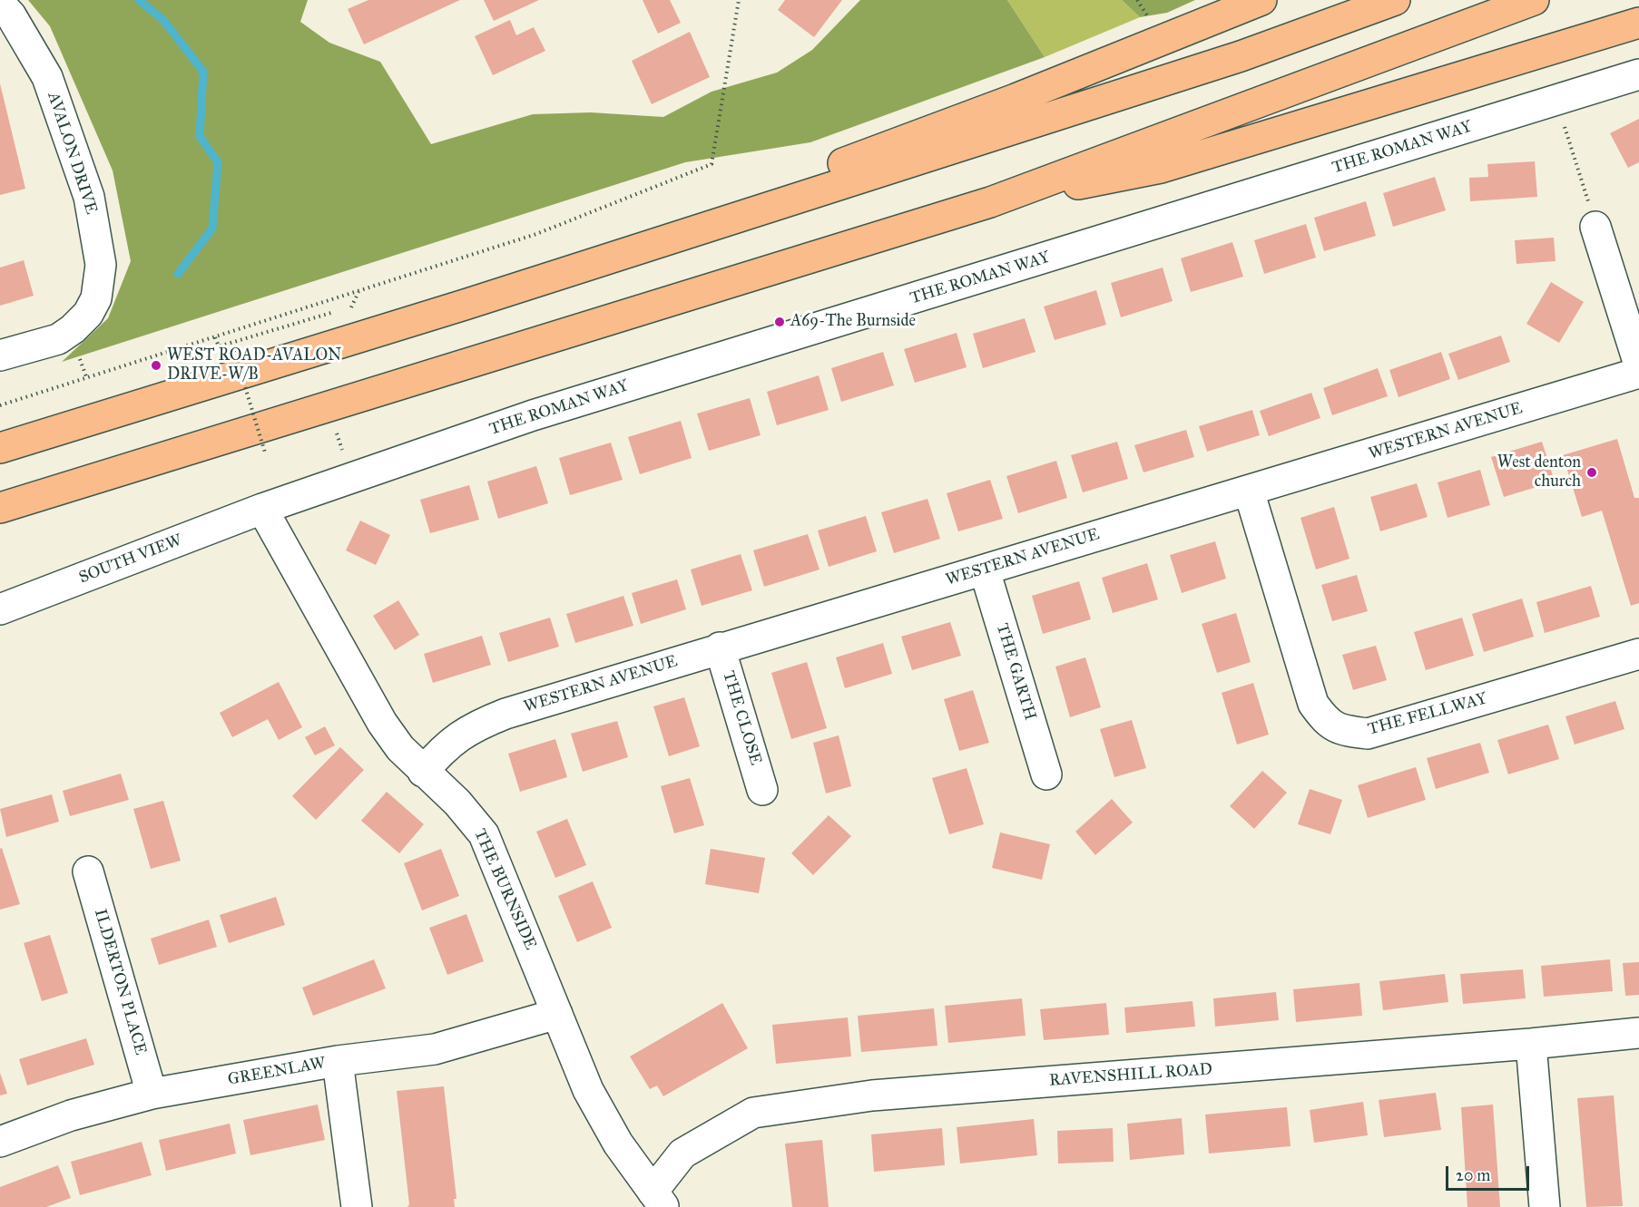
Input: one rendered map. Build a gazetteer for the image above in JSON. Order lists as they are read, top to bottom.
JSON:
{
  "streets": {
    "street": [
      "THE ROMAN WAY",
      "AVALON DRIVE",
      "WESTERN AVENUE",
      "SOUTH VIEW",
      "THE GARTH",
      "THE FELLWAY",
      "THE CLOSE",
      "THE BURNSIDE",
      "ILDERTON PLACE",
      "GREENLAW",
      "RAVENSHILL ROAD"
    ]
  },
  "crossings": [
    ["THE ROMAN WAY", "SOUTH VIEW"],
    ["THE ROMAN WAY", "THE BURNSIDE"],
    ["WESTERN AVENUE", "THE GARTH"],
    ["WESTERN AVENUE", "THE FELLWAY"],
    ["WESTERN AVENUE", "THE CLOSE"],
    ["WESTERN AVENUE", "THE BURNSIDE"],
    ["SOUTH VIEW", "THE BURNSIDE"],
    ["THE BURNSIDE", "GREENLAW"],
    ["THE BURNSIDE", "RAVENSHILL ROAD"],
    ["ILDERTON PLACE", "GREENLAW"]
  ],
  "places": ["A69-The Burnside", "WEST ROAD-AVALON DRIVE-W/B", "West denton church"],
  "scale_bar": "20 m"
}
